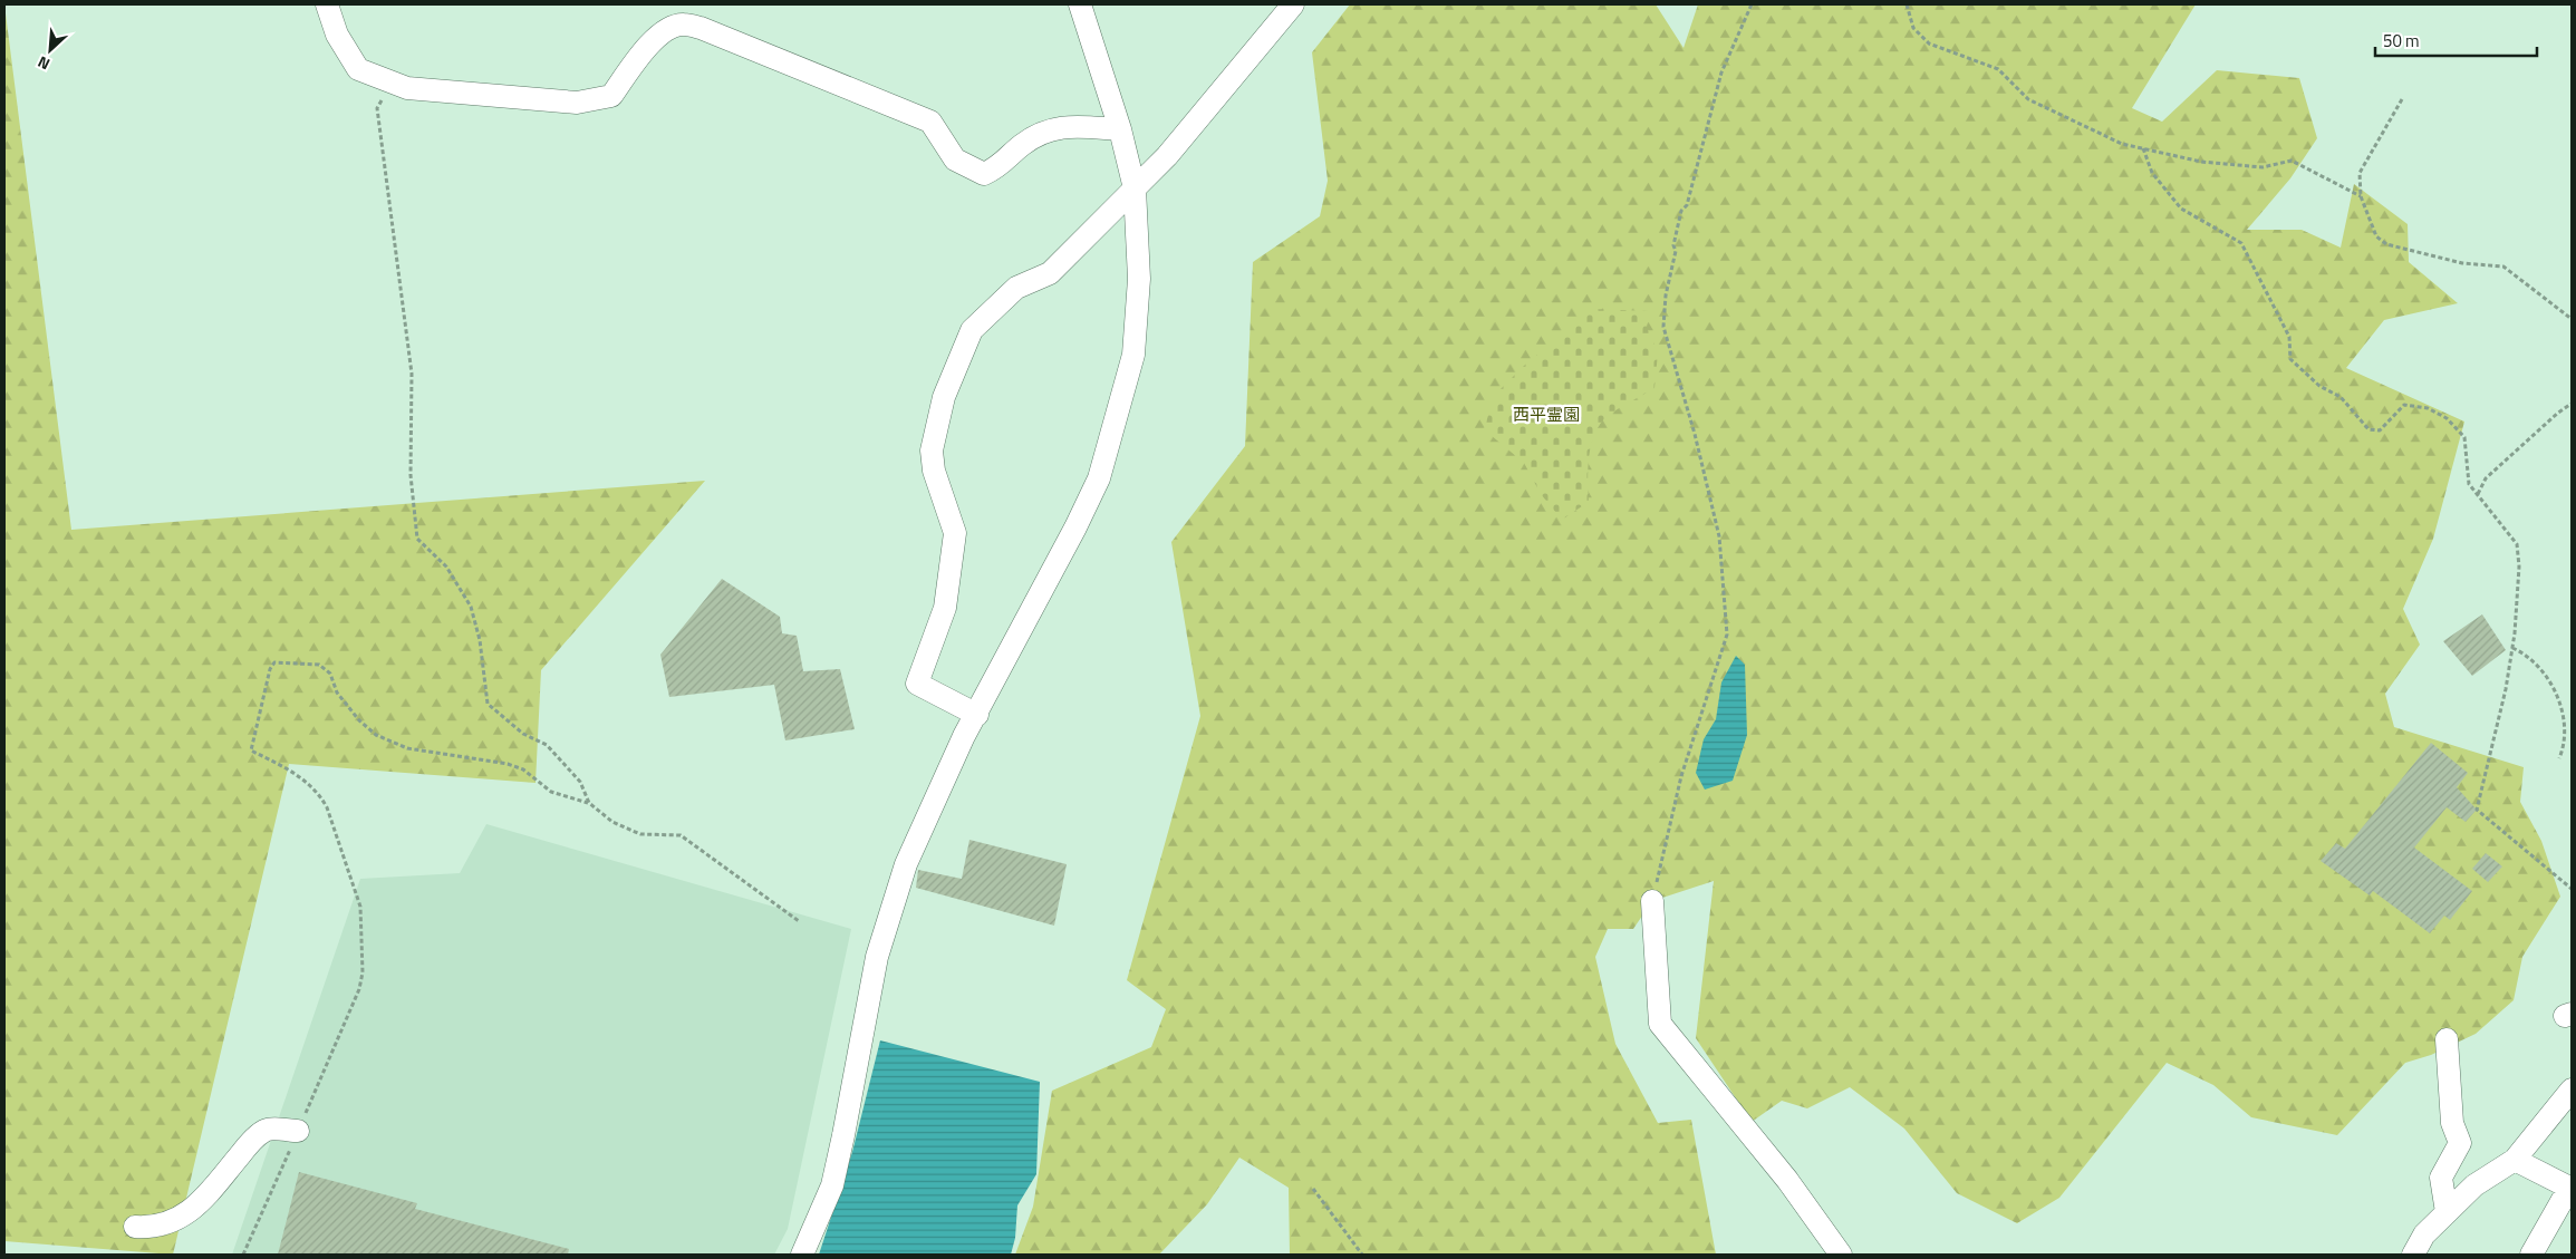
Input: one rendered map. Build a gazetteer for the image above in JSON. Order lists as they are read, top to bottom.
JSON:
{
  "parks": ["西平霊園"],
  "scale_bar": "50 m",
  "north": "bottom left"
}
